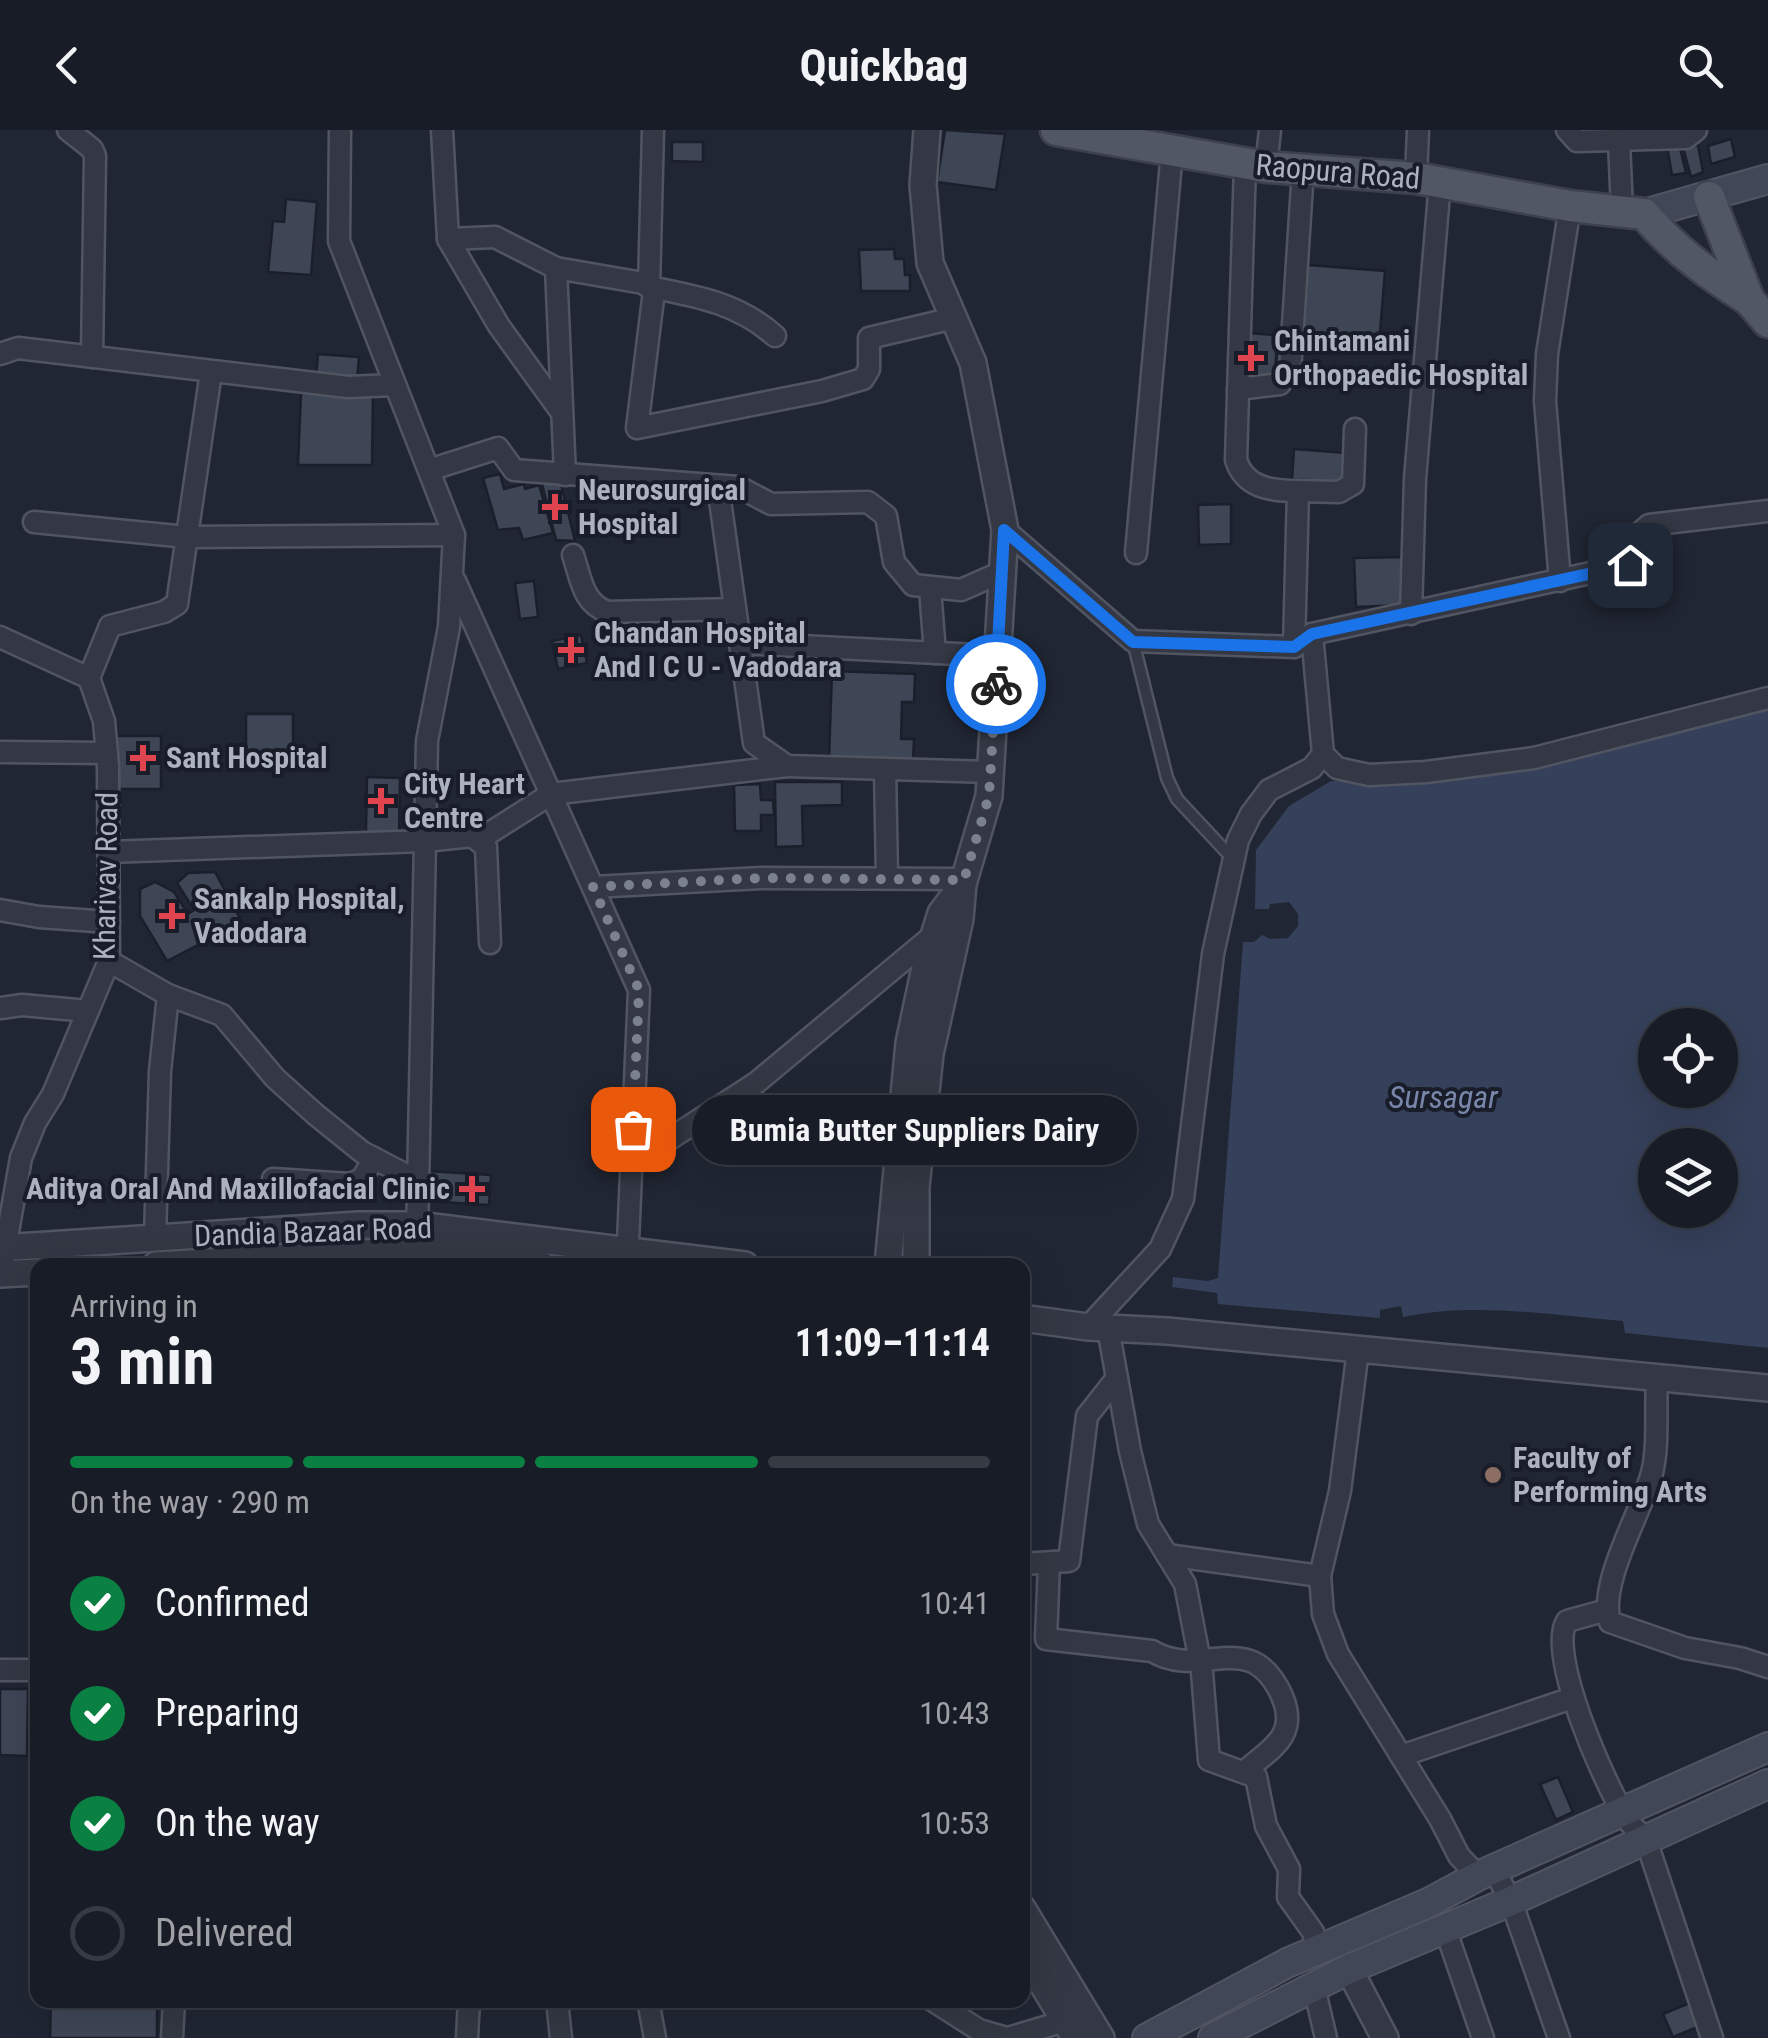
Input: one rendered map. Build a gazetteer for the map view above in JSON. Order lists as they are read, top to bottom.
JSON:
{
  "streets": {
    "main road": ["Raopura Road"],
    "street": ["Kharivav Road", "Dandia Bazaar Road"]
  },
  "crossings": [
    ["Kharivav Road", "Dandia Bazaar Road"]
  ],
  "water": ["Sursagar"],
  "places": {
    "health": [
      "Chintamani Orthopaedic Hospital",
      "Neurosurgical Hospital",
      "Chandan Hospital And I C U - Vadodara",
      "Sant Hospital",
      "City Heart Centre",
      "Sankalp Hospital, Vadodara",
      "Aditya Oral And Maxillofacial Clinic"
    ],
    "other": ["Bumia Butter Suppliers Dairy", "Faculty of Performing Arts"]
  },
  "page": {
    "header": "Quickbag",
    "bubble": "Bumia Butter Suppliers Dairy",
    "heading": ["3 min", "Arriving in", "11:09–11:14"],
    "bar": "On the way · 290 m",
    "list": [
      ["Confirmed", "10:41"],
      ["Preparing", "10:43"],
      ["On the way", "10:53"],
      "Delivered"
    ]
  }
}
